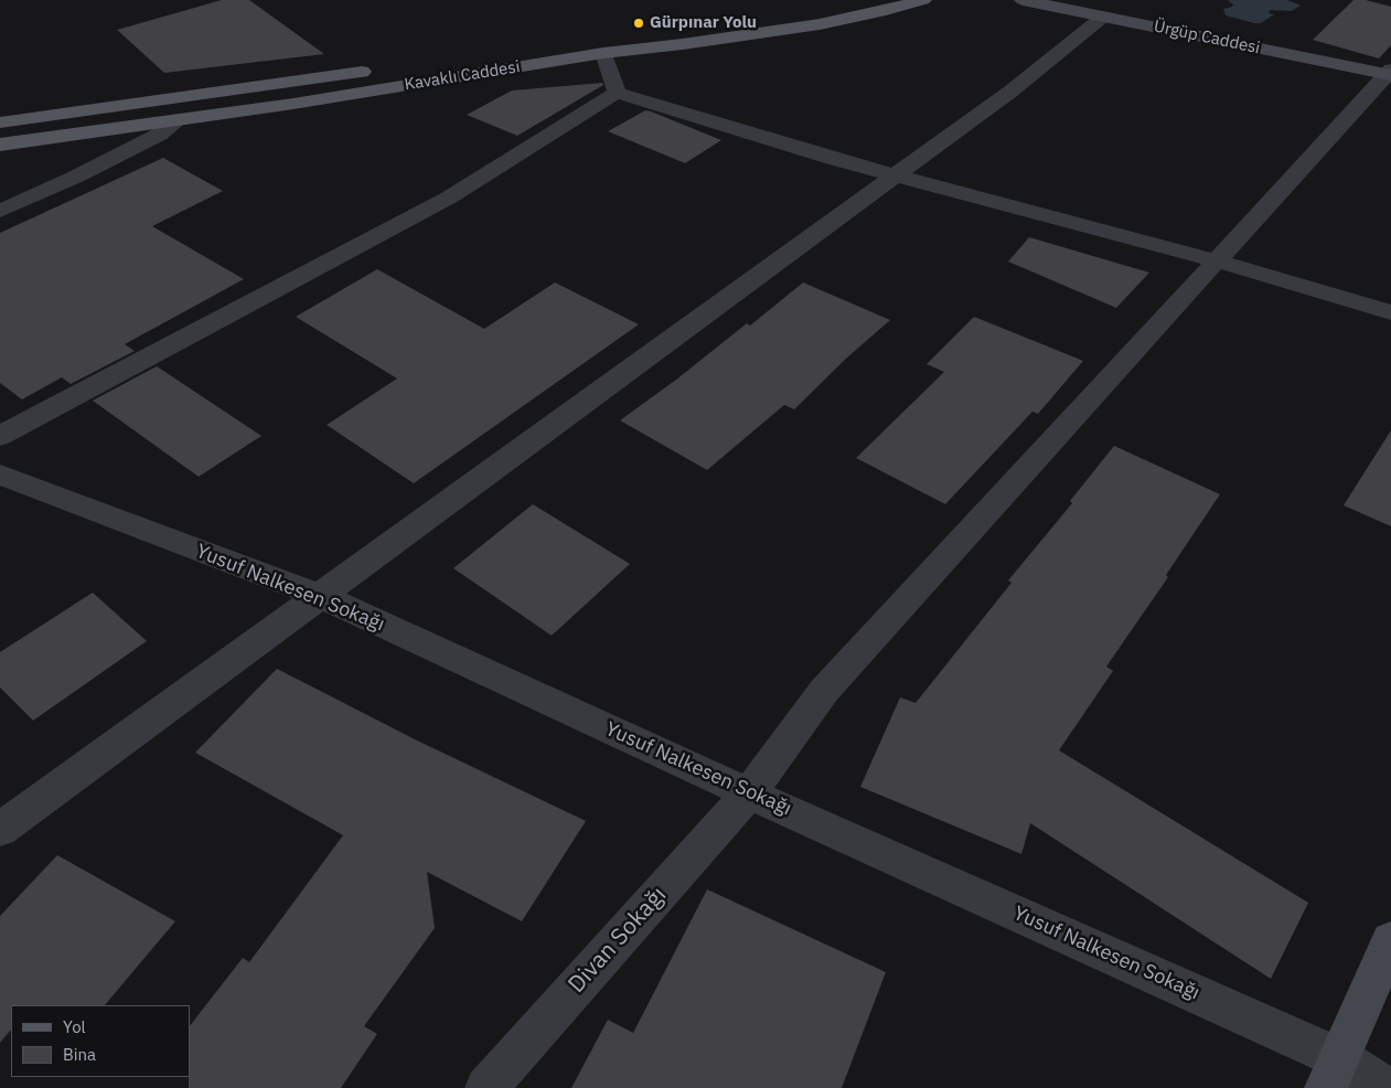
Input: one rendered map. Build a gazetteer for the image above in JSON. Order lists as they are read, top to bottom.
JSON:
{
  "streets": {
    "main road": ["Kavaklı Caddesi"],
    "street": ["Ürgüp Caddesi", "Yusuf Nalkesen Sokağı", "Divan Sokağı"]
  },
  "crossings": [
    ["Ürgüp Caddesi", "Divan Sokağı"],
    ["Yusuf Nalkesen Sokağı", "Divan Sokağı"]
  ],
  "places": ["Gürpınar Yolu"],
  "legend": ["Yol", "Bina"]
}
